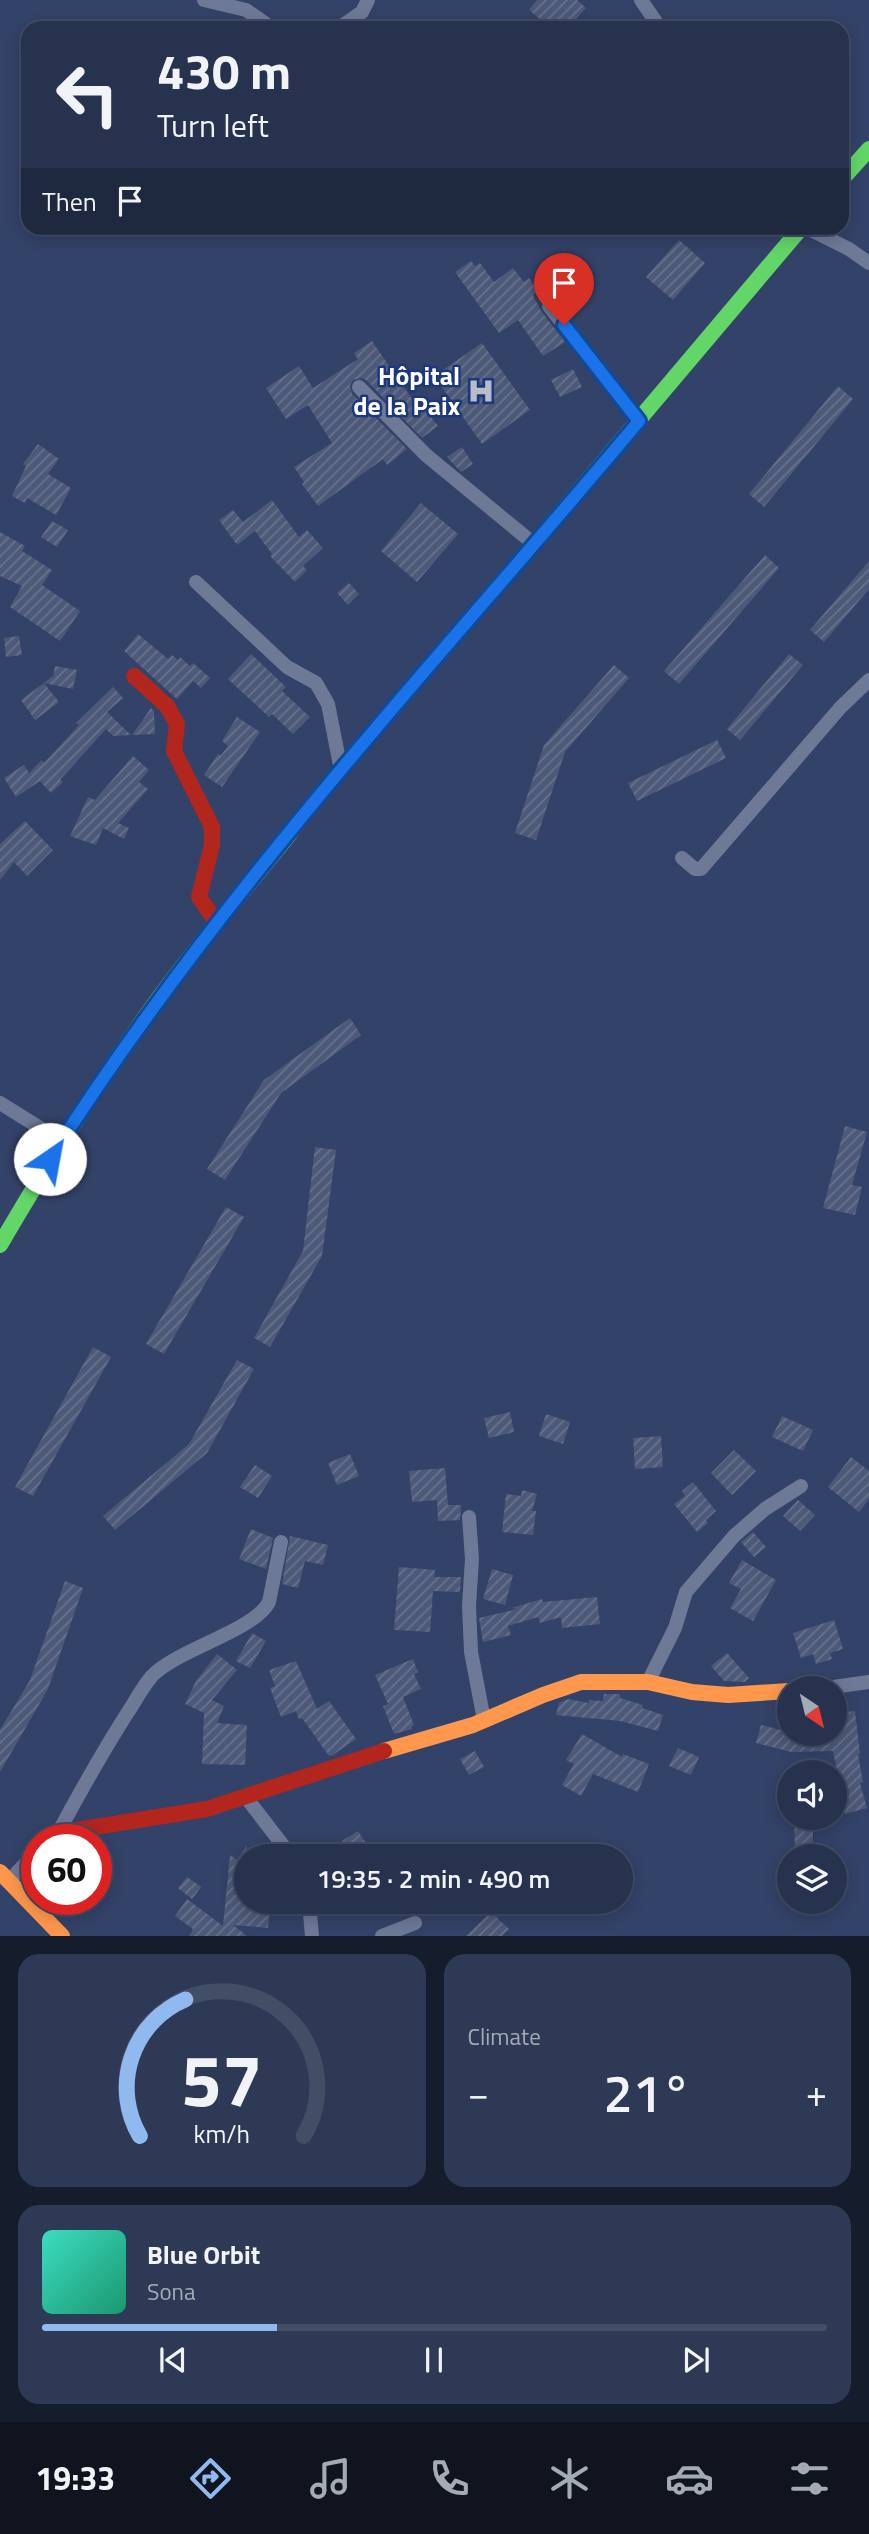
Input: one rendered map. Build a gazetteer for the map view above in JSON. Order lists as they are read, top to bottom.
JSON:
{
  "places": {
    "hospital": ["Hôpital de la Paix"]
  },
  "north": "bottom right",
  "page": {
    "turn": ["430 m", "Turn left"],
    "then": "Then",
    "limit": "60",
    "trip": "19:35 · 2 min · 490 m",
    "tile": "Climate",
    "heat": ["−", "21°", "+"],
    "song": ["Blue Orbit", "Sona"],
    "tabs": "19:33",
    "gauge": ["57", "km/h"]
  }
}
